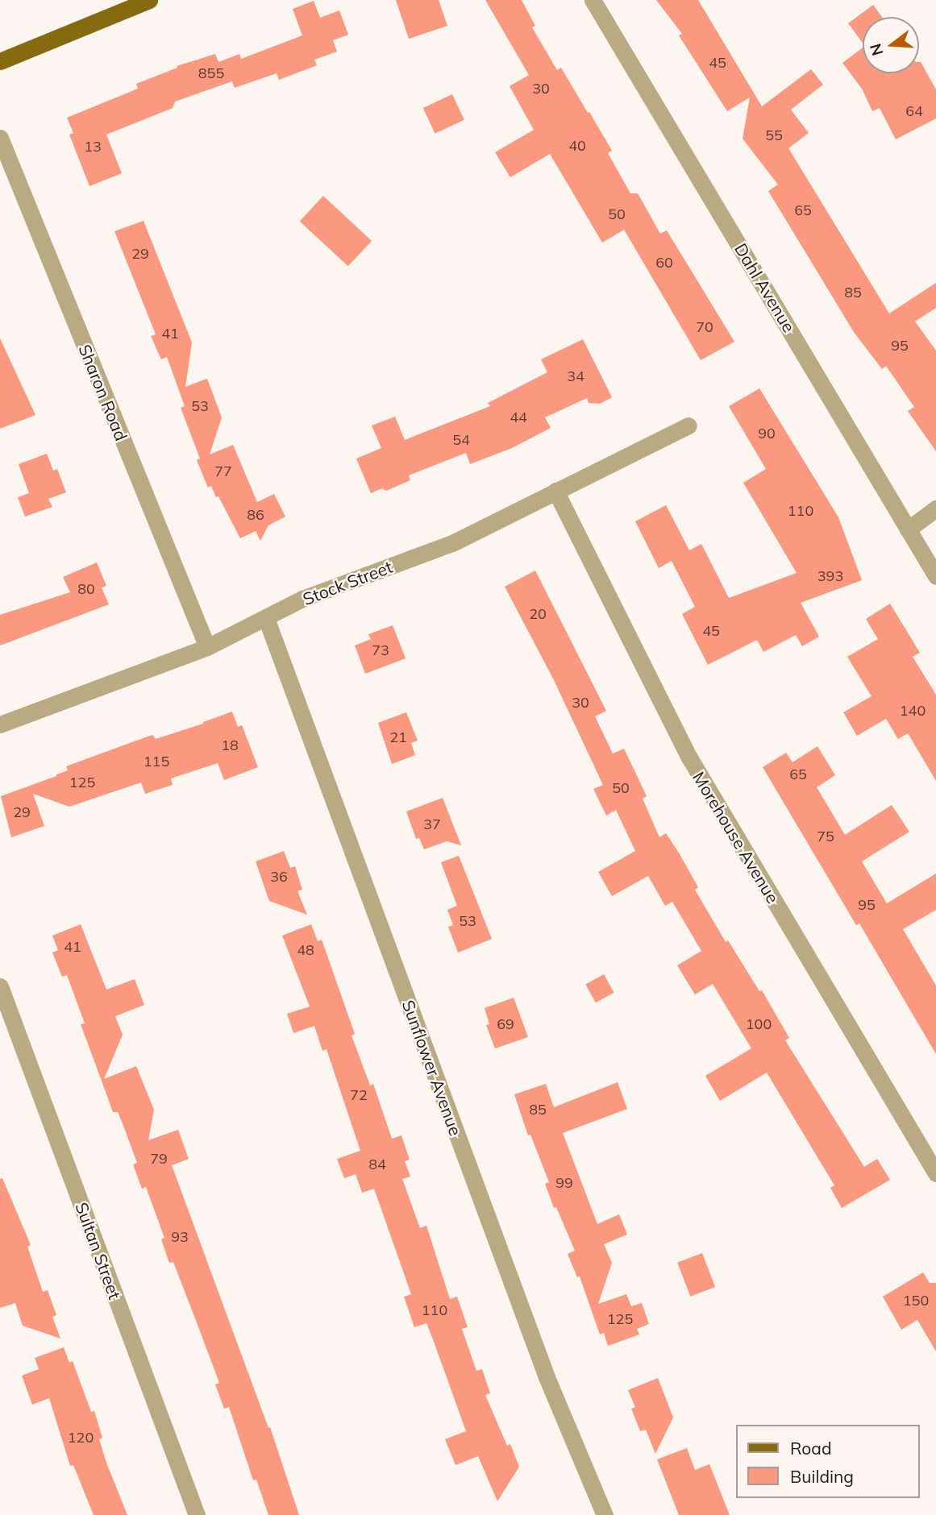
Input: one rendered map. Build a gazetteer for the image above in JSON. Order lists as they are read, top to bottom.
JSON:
{
  "streets": {
    "street": [
      "Dahl Avenue",
      "Sharon Road",
      "Stock Street",
      "Morehouse Avenue",
      "Sunflower Avenue",
      "Sultan Street"
    ]
  },
  "crossings": [
    ["Sharon Road", "Stock Street"],
    ["Stock Street", "Morehouse Avenue"],
    ["Stock Street", "Sunflower Avenue"]
  ],
  "house_numbers": [
    "45",
    "855",
    "30",
    "64",
    "55",
    "40",
    "13",
    "65",
    "50",
    "29",
    "60",
    "85",
    "70",
    "41",
    "95",
    "34",
    "53",
    "44",
    "90",
    "54",
    "77",
    "110",
    "86",
    "393",
    "80",
    "20",
    "45",
    "73",
    "30",
    "140",
    "21",
    "18",
    "115",
    "65",
    "125",
    "50",
    "29",
    "37",
    "75",
    "36",
    "95",
    "53",
    "41",
    "48",
    "69",
    "100",
    "72",
    "85",
    "79",
    "84",
    "99",
    "93",
    "150",
    "110",
    "125",
    "120"
  ],
  "legend": ["Road", "Building"],
  "north": "left"
}
